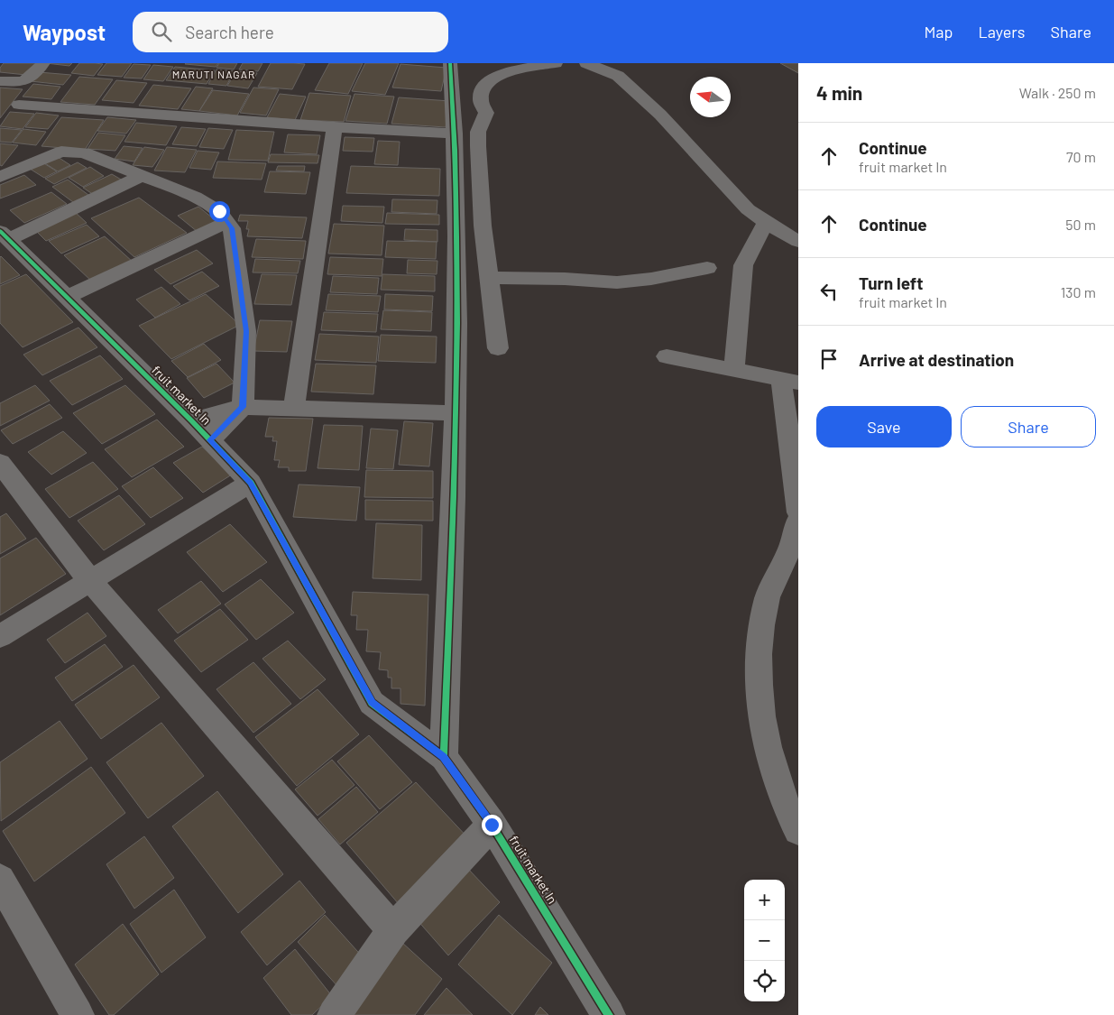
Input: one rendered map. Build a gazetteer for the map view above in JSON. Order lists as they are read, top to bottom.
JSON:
{
  "streets": {
    "street": ["fruit market ln"]
  },
  "districts": ["MARUTI NAGAR"],
  "north": "left",
  "page": {
    "header": "Waypost",
    "search": "Search here",
    "nav": ["Map", "Layers", "Share"],
    "heading": ["4 min", "Walk · 250 m"],
    "list": [
      ["Continue", "fruit market ln", "70 m"],
      ["Continue", "50 m"],
      ["Turn left", "fruit market ln", "130 m"],
      "Arrive at destination"
    ],
    "buttons": ["Save", "Share"],
    "map_buttons": ["+", "−"]
  }
}
